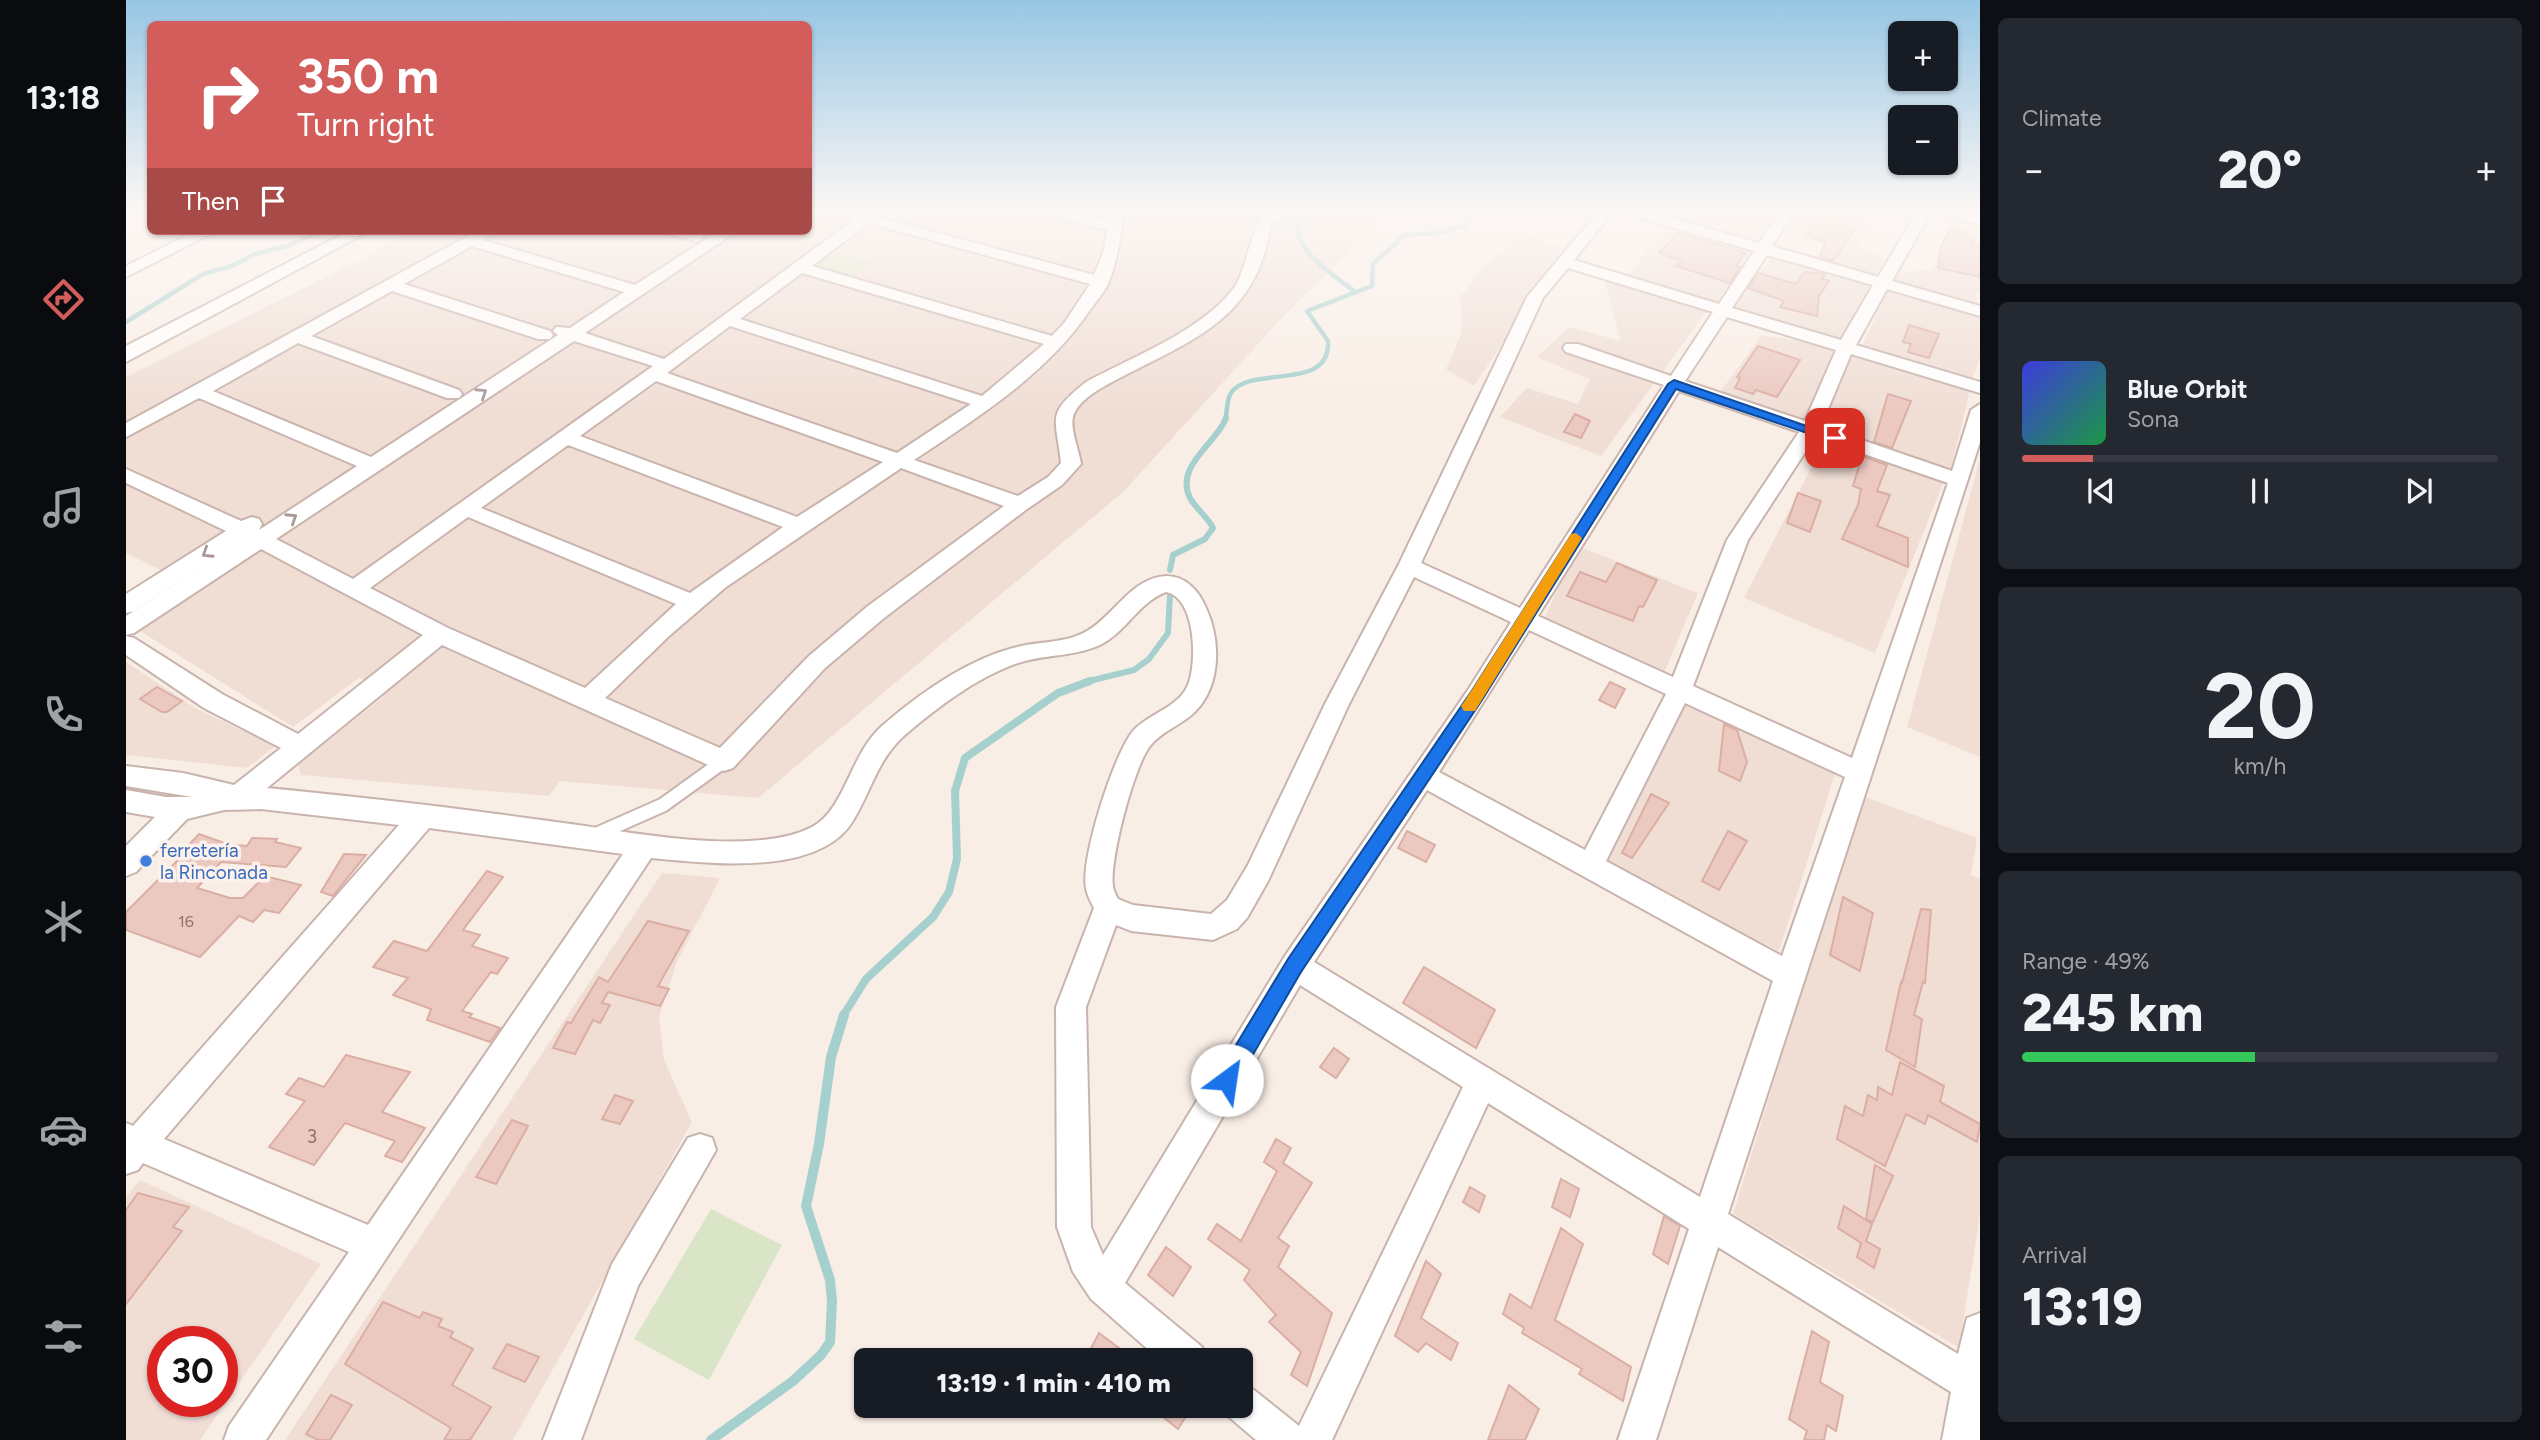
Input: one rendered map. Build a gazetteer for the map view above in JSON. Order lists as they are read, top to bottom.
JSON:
{
  "places": ["ferretería la Rinconada"],
  "house_numbers": ["16", "3"],
  "page": {
    "tabs": "13:18",
    "tile": [
      "Climate",
      ["20", "km/h"],
      ["Range · 49%", "245 km"],
      ["Arrival", "13:19"]
    ],
    "map_buttons": ["+", "−"],
    "turn": ["350 m", "Turn right"],
    "heat": ["−", "20°", "+"],
    "then": "Then",
    "song": ["Blue Orbit", "Sona"],
    "limit": "30",
    "trip": "13:19 · 1 min · 410 m"
  }
}
